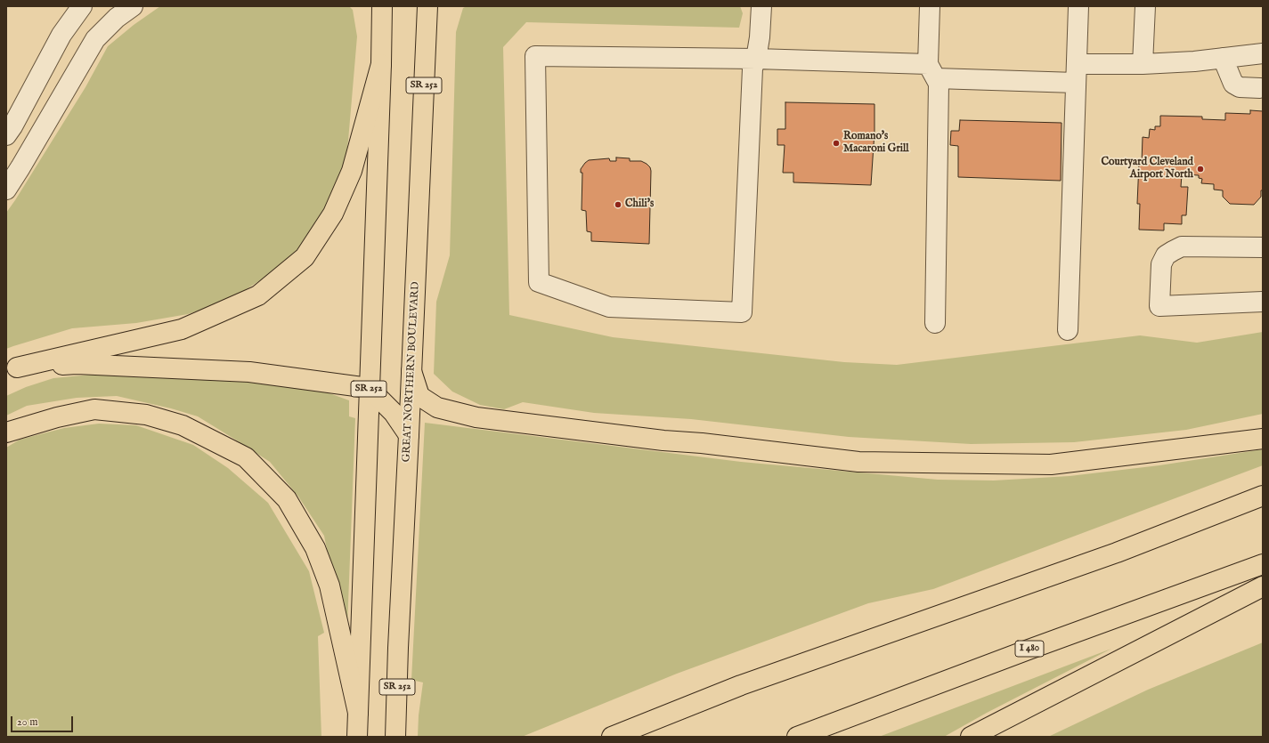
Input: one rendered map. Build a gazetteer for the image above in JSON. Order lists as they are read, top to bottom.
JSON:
{
  "streets": {
    "main road": ["SR 252", "GREAT NORTHERN BOULEVARD", "I 480"]
  },
  "places": ["Romano's Macaroni Grill", "Courtyard Cleveland Airport North", "Chili's"],
  "scale_bar": "20 m"
}
